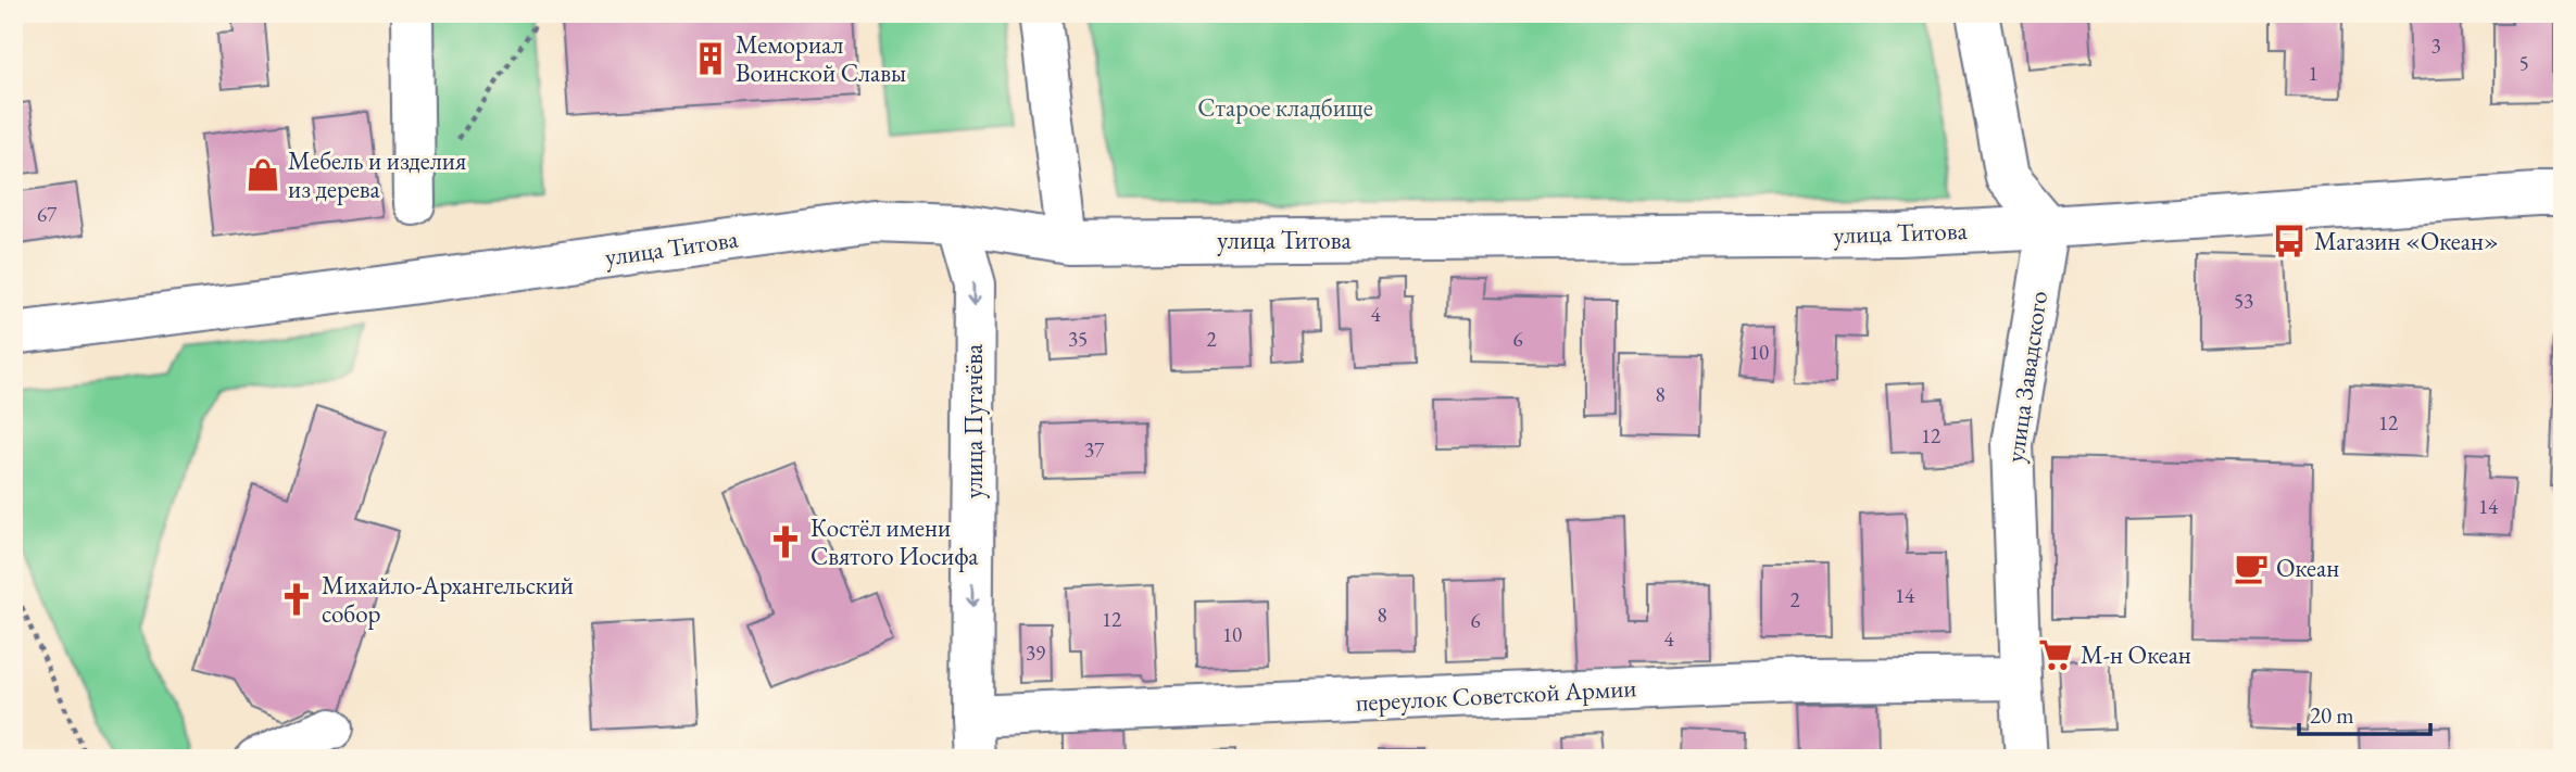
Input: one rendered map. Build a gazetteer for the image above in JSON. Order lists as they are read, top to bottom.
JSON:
{
  "streets": {
    "street": [
      "улица Титова",
      "улица Завадского",
      "улица Пугачёва",
      "переулок Советской Армии"
    ]
  },
  "crossings": [
    ["улица Титова", "улица Завадского"],
    ["улица Титова", "улица Пугачёва"],
    ["улица Завадского", "переулок Советской Армии"],
    ["улица Пугачёва", "переулок Советской Армии"]
  ],
  "one_way": ["улица Пугачёва"],
  "parks": ["Старое кладбище"],
  "places": {
    "building": ["Мемориал Воинской Славы"],
    "shop": ["Мебель и изделия из дерева"],
    "bus stop": ["Магазин «Океан»"],
    "church": ["Костёл имени Святого Иосифа", "Михайло-Архангельский собор"],
    "cafe": ["Океан"],
    "supermarket": ["М-н Океан"]
  },
  "house_numbers": [
    "3",
    "5",
    "1",
    "67",
    "53",
    "4",
    "35",
    "2",
    "6",
    "10",
    "8",
    "12",
    "12",
    "37",
    "14",
    "14",
    "2",
    "8",
    "12",
    "6",
    "10",
    "4",
    "39"
  ],
  "scale_bar": "20 m"
}
